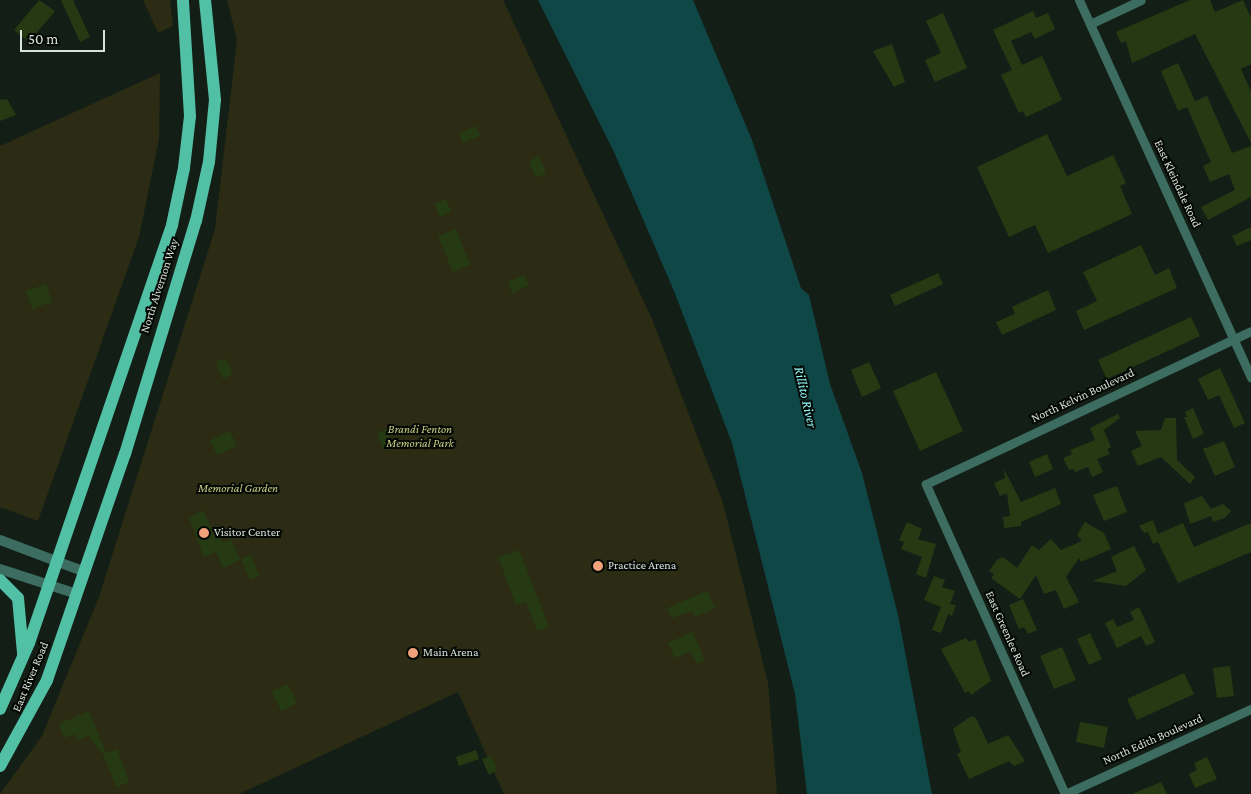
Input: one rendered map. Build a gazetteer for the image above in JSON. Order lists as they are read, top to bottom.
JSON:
{
  "streets": {
    "main road": ["North Alvernon Way", "East River Road"],
    "street": [
      "East Kleindale Road",
      "North Kelvin Boulevard",
      "East Greenlee Road",
      "North Edith Boulevard"
    ]
  },
  "crossings": [
    ["East Kleindale Road", "North Kelvin Boulevard"],
    ["North Alvernon Way", "East River Road"],
    ["North Kelvin Boulevard", "East Greenlee Road"],
    ["East Greenlee Road", "North Edith Boulevard"]
  ],
  "water": ["Rillito River"],
  "parks": ["Brandi Fenton Memorial Park", "Memorial Garden"],
  "places": ["Visitor Center", "Practice Arena", "Main Arena"],
  "scale_bar": "50 m"
}
